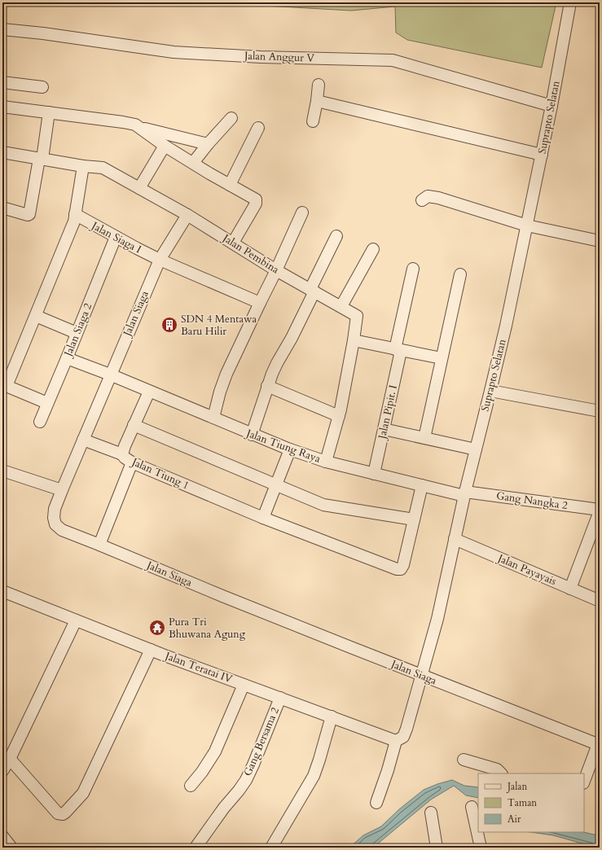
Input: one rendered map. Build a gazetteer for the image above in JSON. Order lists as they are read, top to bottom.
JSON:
{
  "streets": {
    "street": [
      "Jalan Anggur V",
      "Suprapto Selatan",
      "Jalan Siaga I",
      "Jalan Pembina",
      "Jalan Siaga",
      "Jalan Siaga 2",
      "Jalan Pipit. I",
      "Jalan Tiung Raya",
      "Jalan Tiung 1",
      "Gang Nangka 2",
      "Jalan Payayais",
      "Jalan Teratai IV",
      "Gang Bersama 2"
    ]
  },
  "crossings": [
    ["Jalan Anggur V", "Suprapto Selatan"],
    ["Suprapto Selatan", "Jalan Siaga"],
    ["Suprapto Selatan", "Jalan Tiung Raya"],
    ["Suprapto Selatan", "Gang Nangka 2"],
    ["Suprapto Selatan", "Jalan Payayais"],
    ["Suprapto Selatan", "Jalan Teratai IV"],
    ["Jalan Siaga I", "Jalan Siaga"],
    ["Jalan Siaga I", "Jalan Siaga 2"],
    ["Jalan Pembina", "Jalan Siaga"],
    ["Jalan Pembina", "Jalan Tiung Raya"],
    ["Jalan Siaga", "Jalan Tiung Raya"],
    ["Jalan Siaga 2", "Jalan Tiung Raya"],
    ["Jalan Pipit. I", "Jalan Tiung Raya"],
    ["Jalan Tiung Raya", "Jalan Tiung 1"],
    ["Jalan Tiung Raya", "Gang Nangka 2"],
    ["Jalan Teratai IV", "Gang Bersama 2"]
  ],
  "places": {
    "building": ["SDN 4 Mentawa Baru Hilir"],
    "temple": ["Pura Tri Bhuwana Agung"]
  },
  "legend": ["Jalan", "Taman", "Air"]
}
